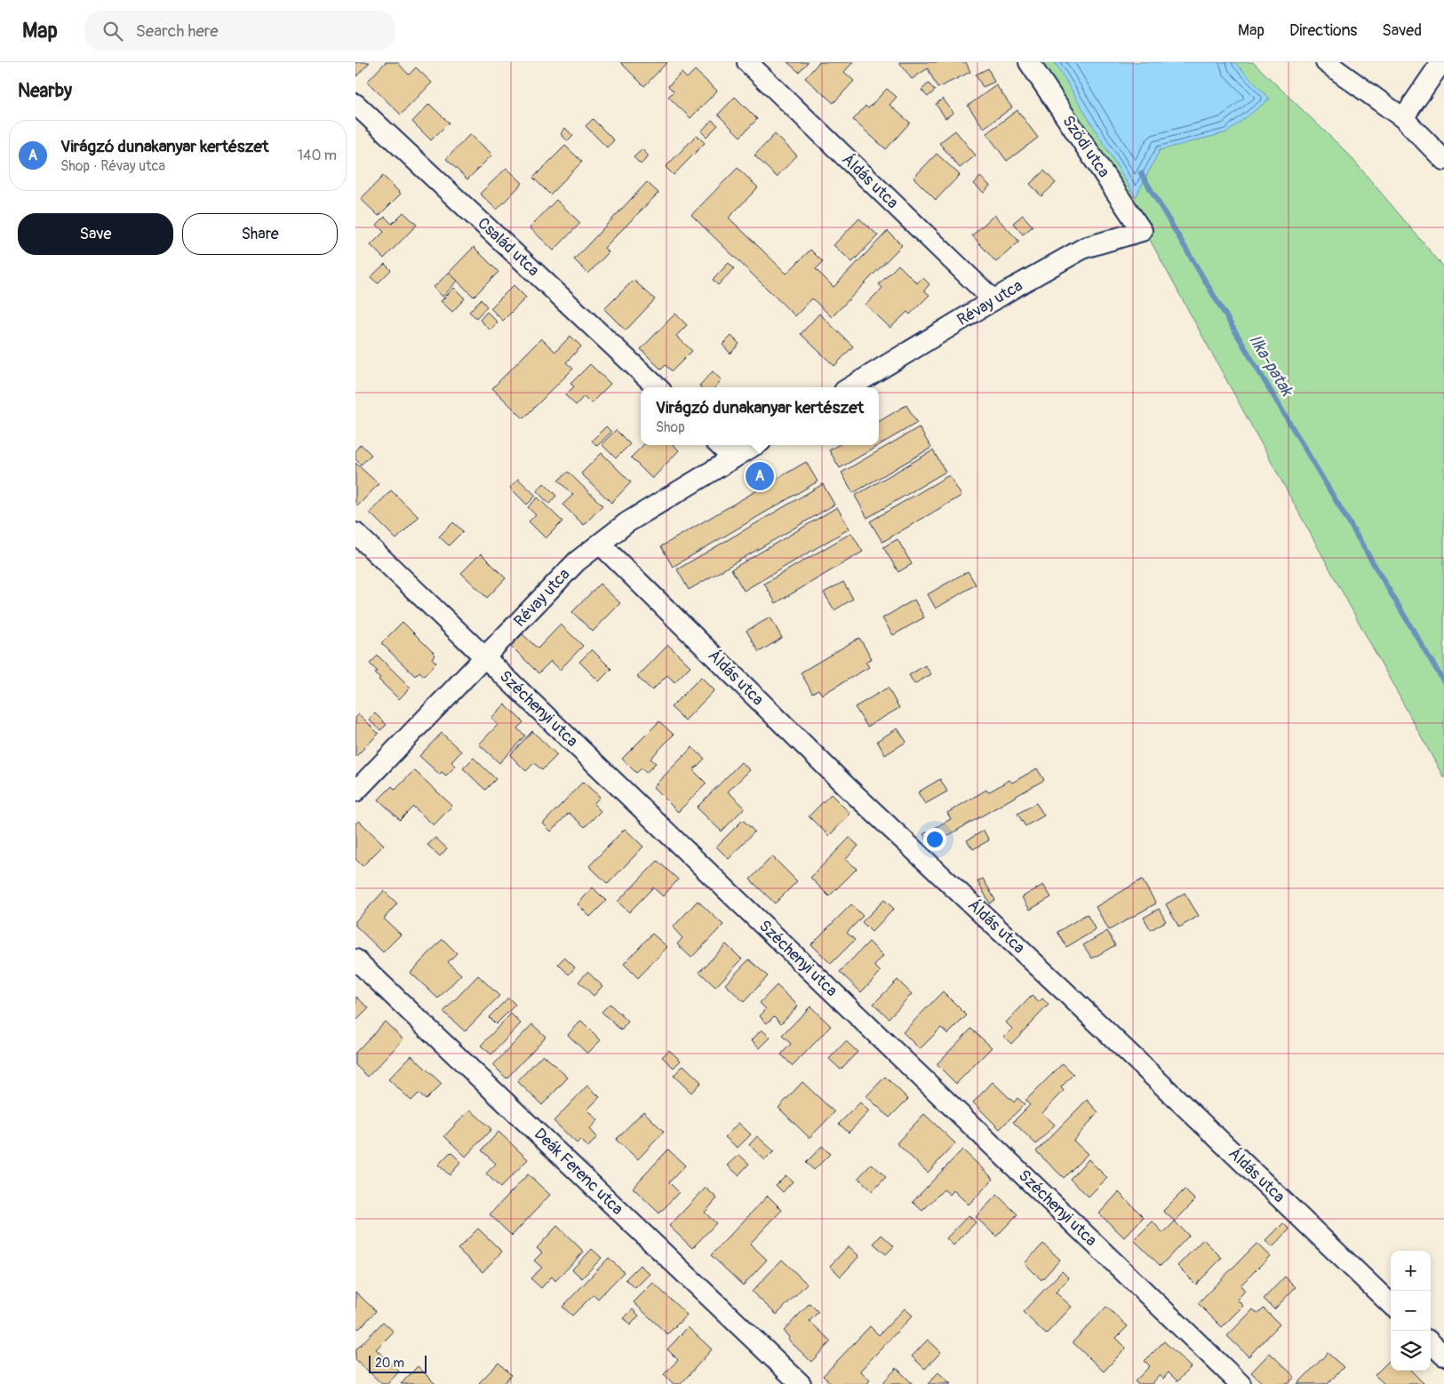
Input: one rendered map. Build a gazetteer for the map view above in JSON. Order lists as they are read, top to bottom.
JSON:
{
  "streets": {
    "street": [
      "Sződi utca",
      "Áldás utca",
      "Család utca",
      "Révay utca",
      "Széchenyi utca",
      "Deák Ferenc utca"
    ]
  },
  "crossings": [
    ["Sződi utca", "Révay utca"],
    ["Áldás utca", "Révay utca"],
    ["Révay utca", "Széchenyi utca"]
  ],
  "water": ["Ilka-patak"],
  "scale_bar": "20 m",
  "page": {
    "header": "Map",
    "search": "Search here",
    "nav": ["Map", "Directions", "Saved"],
    "heading": "Nearby",
    "list": [
      {
        "mark": "A",
        "name": "Virágzó dunakanyar kertészet",
        "note": "Shop · Révay utca",
        "value": "140 m"
      }
    ],
    "buttons": ["Save", "Share"],
    "popup": ["Virágzó dunakanyar kertészet", "Shop"],
    "pins": "A",
    "map_buttons": ["+", "−"],
    "scale": "20 m"
  }
}
